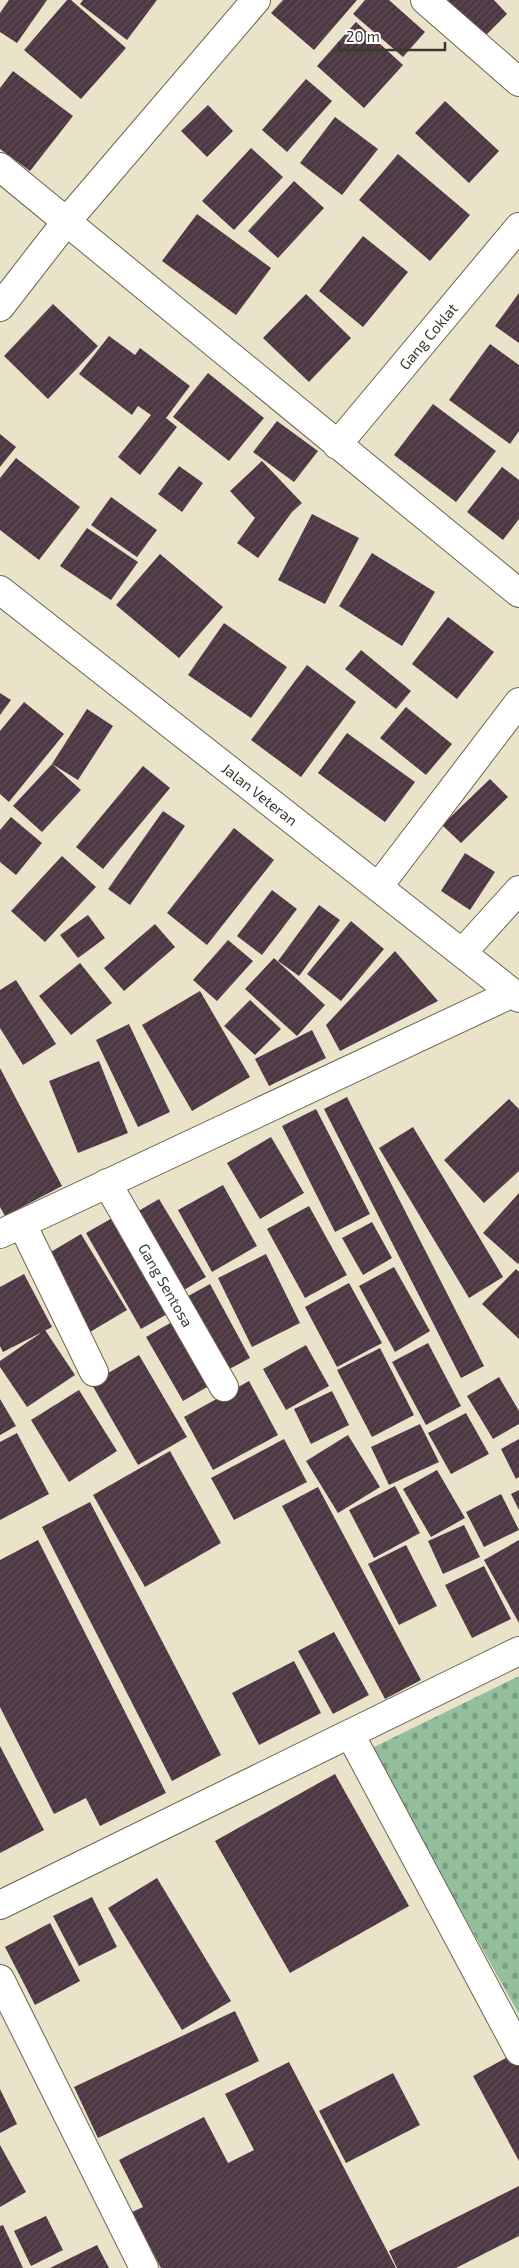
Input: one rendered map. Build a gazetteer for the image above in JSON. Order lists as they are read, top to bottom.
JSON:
{
  "streets": {
    "street": ["Gang Coklat", "Jalan Veteran", "Gang Sentosa"]
  },
  "scale_bar": "20 m"
}
